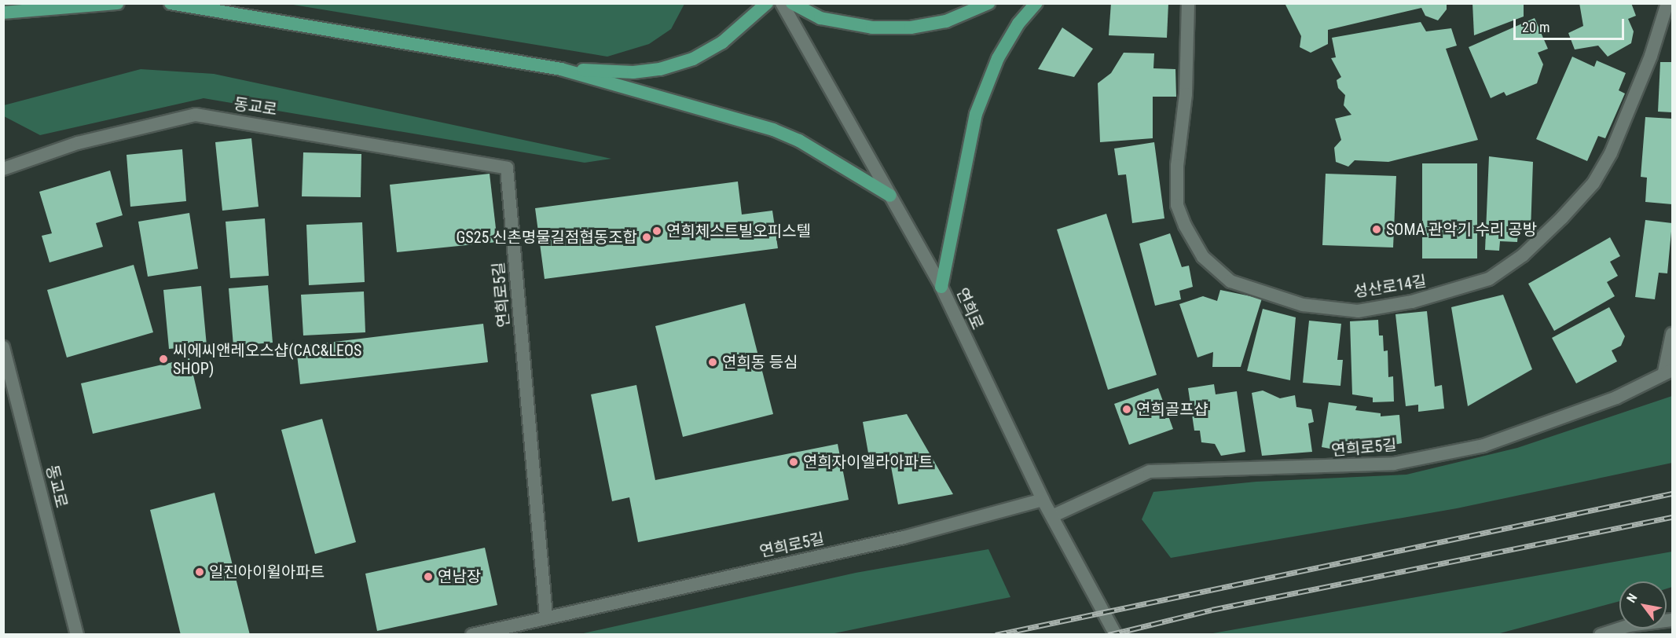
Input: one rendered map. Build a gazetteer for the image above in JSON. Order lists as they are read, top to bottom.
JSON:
{
  "streets": {
    "street": [
      "동교로",
      "성산로14길",
      "연희로5길",
      "연희로"
    ]
  },
  "crossings": [
    ["동교로", "연희로5길"],
    ["연희로5길", "연희로"]
  ],
  "places": [
    "SOMA 관악기 수리 공방",
    "연희체스트빌오피스텔",
    "GS25 신촌명물길점협동조합",
    "씨에씨앤레오스샵(CAC&LEOS SHOP)",
    "연희동 등심",
    "연희골프샵",
    "연희자이엘라아파트",
    "일진아이윌아파트",
    "연남장"
  ],
  "scale_bar": "20 m",
  "north": "top left"
}
